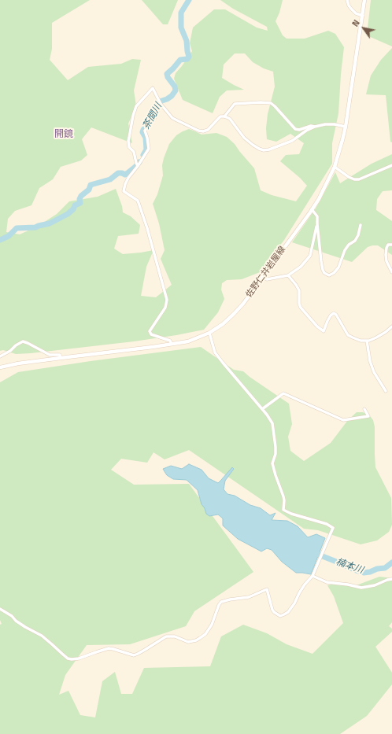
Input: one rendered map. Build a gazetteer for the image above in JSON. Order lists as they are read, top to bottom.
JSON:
{
  "streets": {
    "main road": ["佐野仁井岩屋線"]
  },
  "districts": ["開鏡"],
  "water": ["茶間川", "楠本川"],
  "north": "top left"
}
